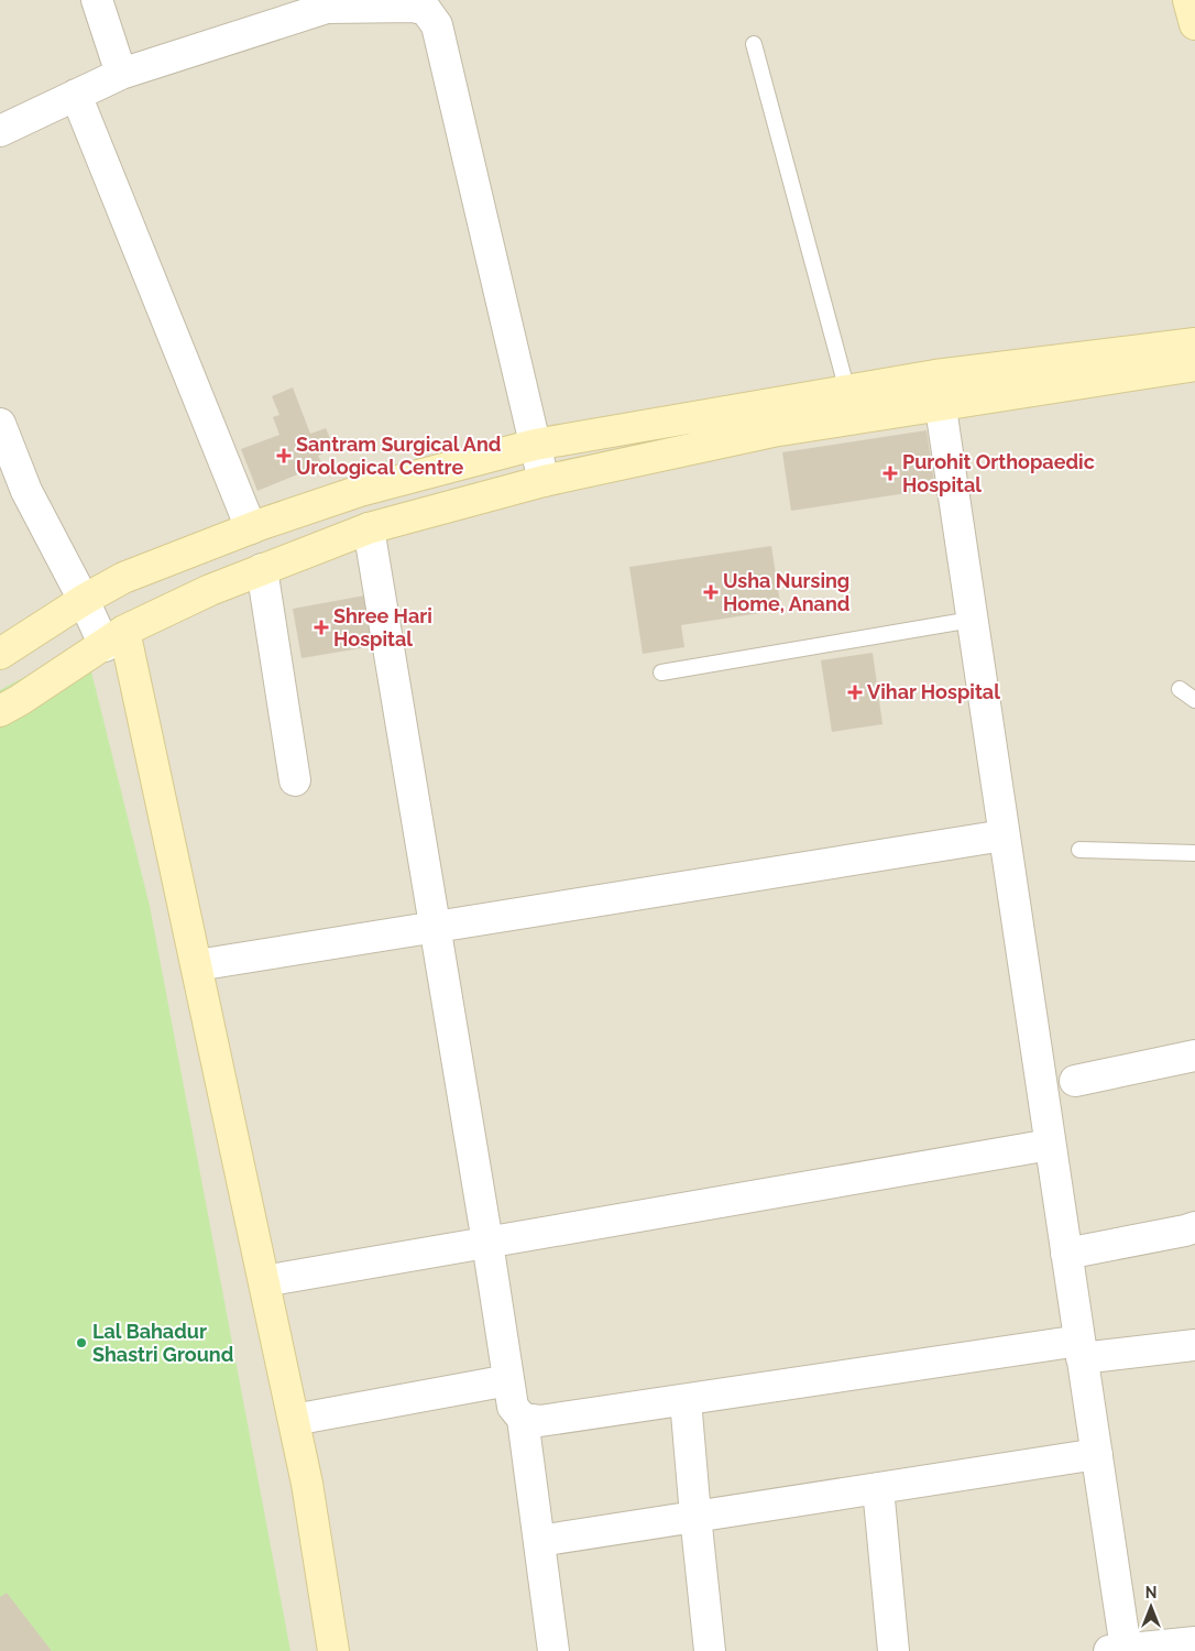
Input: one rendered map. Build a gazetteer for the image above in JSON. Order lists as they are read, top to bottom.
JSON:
{
  "places": {
    "health": [
      "Santram Surgical And Urological Centre",
      "Purohit Orthopaedic Hospital",
      "Usha Nursing Home, Anand",
      "Shree Hari Hospital",
      "Vihar Hospital"
    ],
    "other": ["Lal Bahadur Shastri Ground"]
  },
  "north": "top"
}
